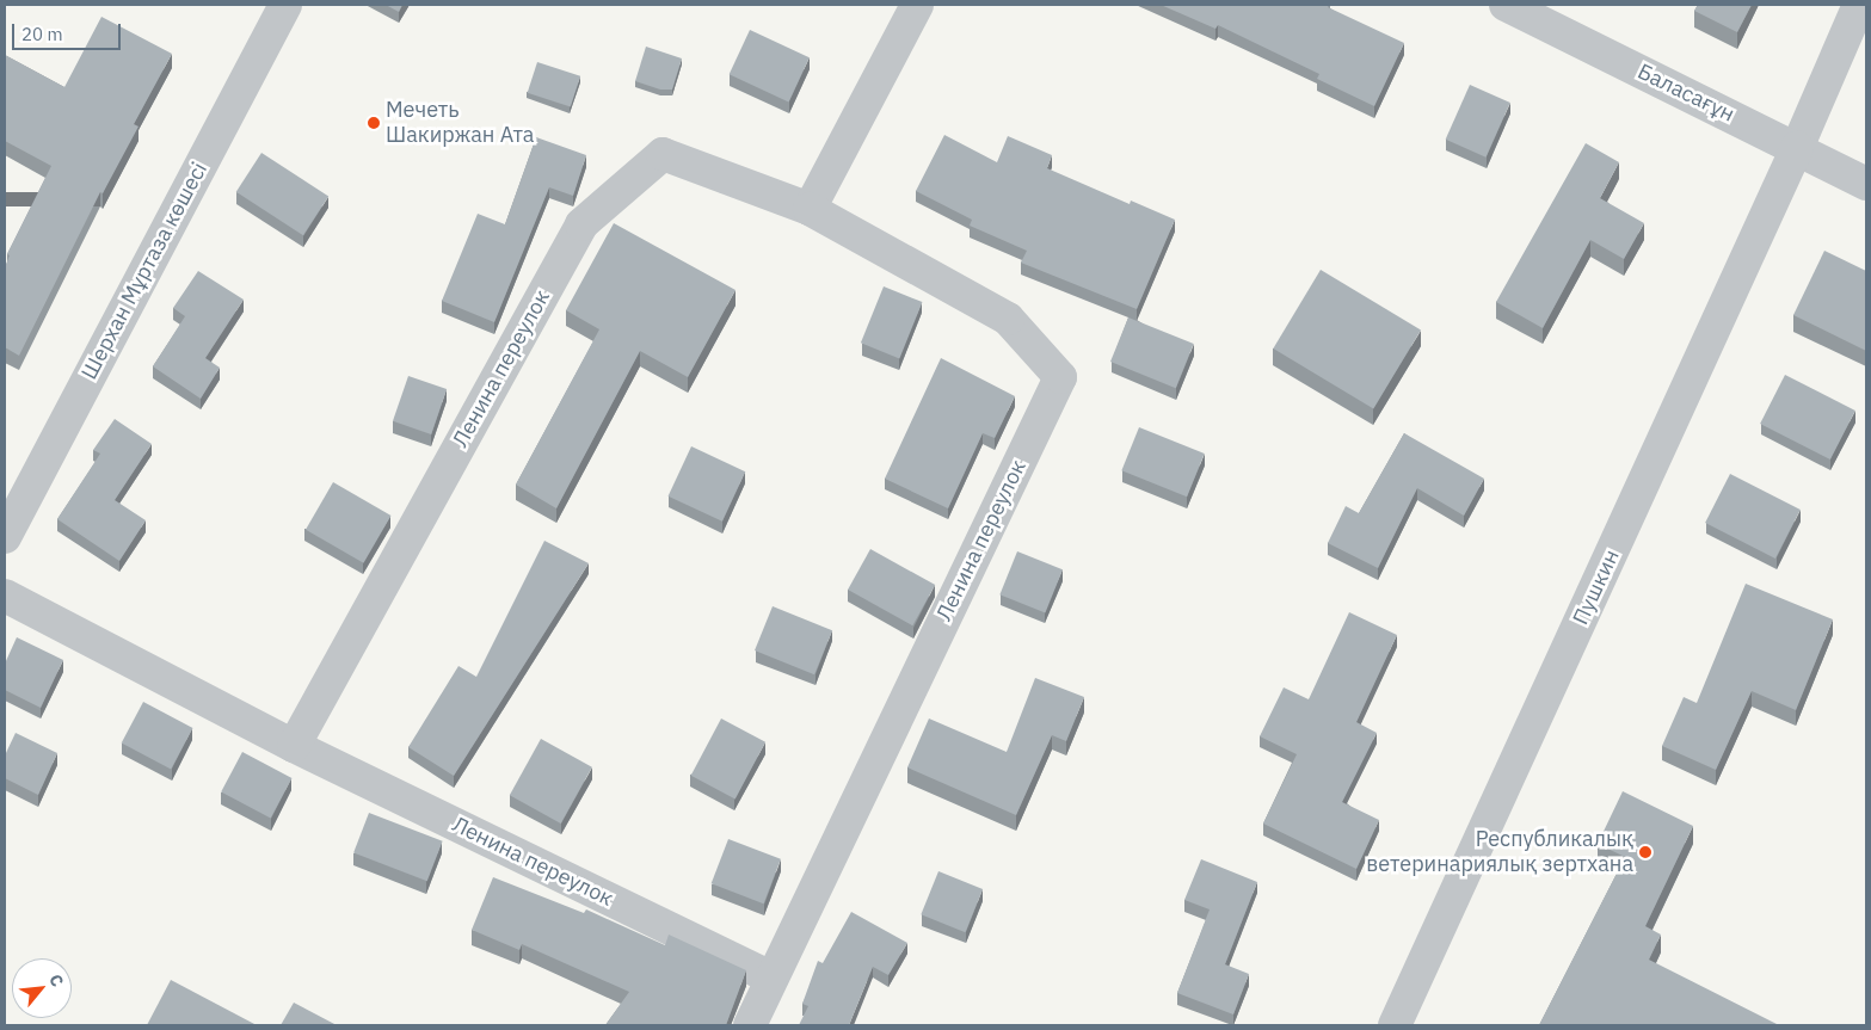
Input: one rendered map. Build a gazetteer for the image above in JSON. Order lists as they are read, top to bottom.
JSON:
{
  "streets": {
    "street": [
      "Баласағұн",
      "Шерхан Мұртаза көшесі",
      "Ленина переулок",
      "Пушкин"
    ]
  },
  "crossings": [
    ["Баласағұн", "Пушкин"]
  ],
  "places": ["Мечеть Шакиржан Ата", "Республикалық ветеринариялық зертхана"],
  "scale_bar": "20 m",
  "north": "top right"
}
